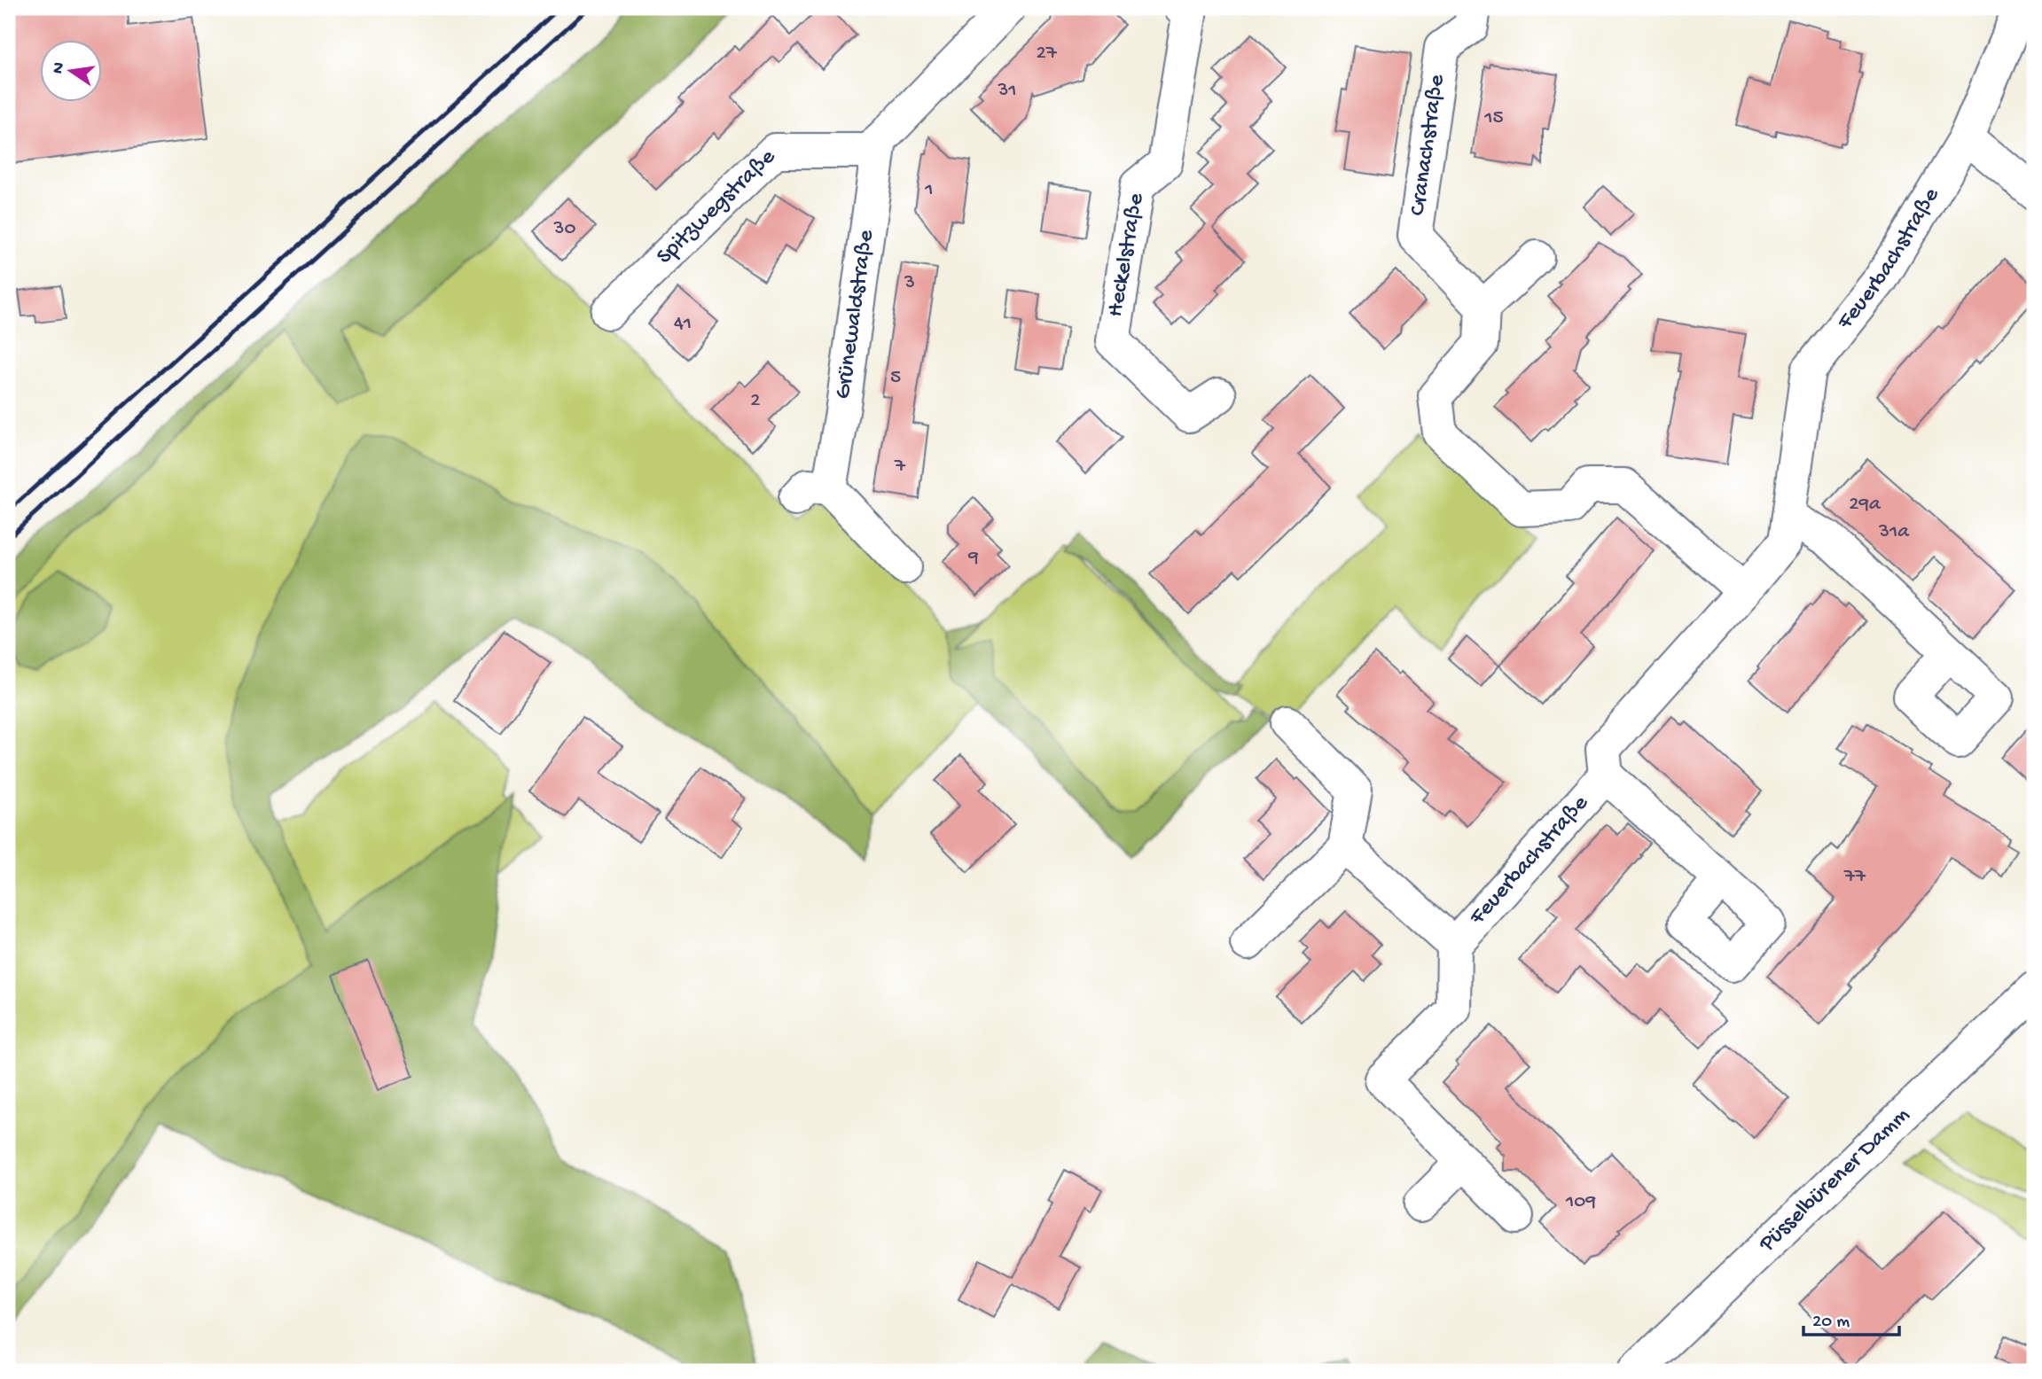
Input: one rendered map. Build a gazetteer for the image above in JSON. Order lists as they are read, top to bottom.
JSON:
{
  "streets": {
    "street": [
      "Cranachstraße",
      "Spitzwegstraße",
      "Heckelstraße",
      "Feuerbachstraße",
      "Grünewaldstraße",
      "Püsselbürener Damm"
    ]
  },
  "crossings": [
    ["Spitzwegstraße", "Grünewaldstraße"]
  ],
  "house_numbers": [
    "27",
    "31",
    "15",
    "1",
    "30",
    "3",
    "41",
    "5",
    "2",
    "7",
    "29a",
    "31a",
    "9",
    "77",
    "109"
  ],
  "scale_bar": "20 m",
  "north": "left"
}
